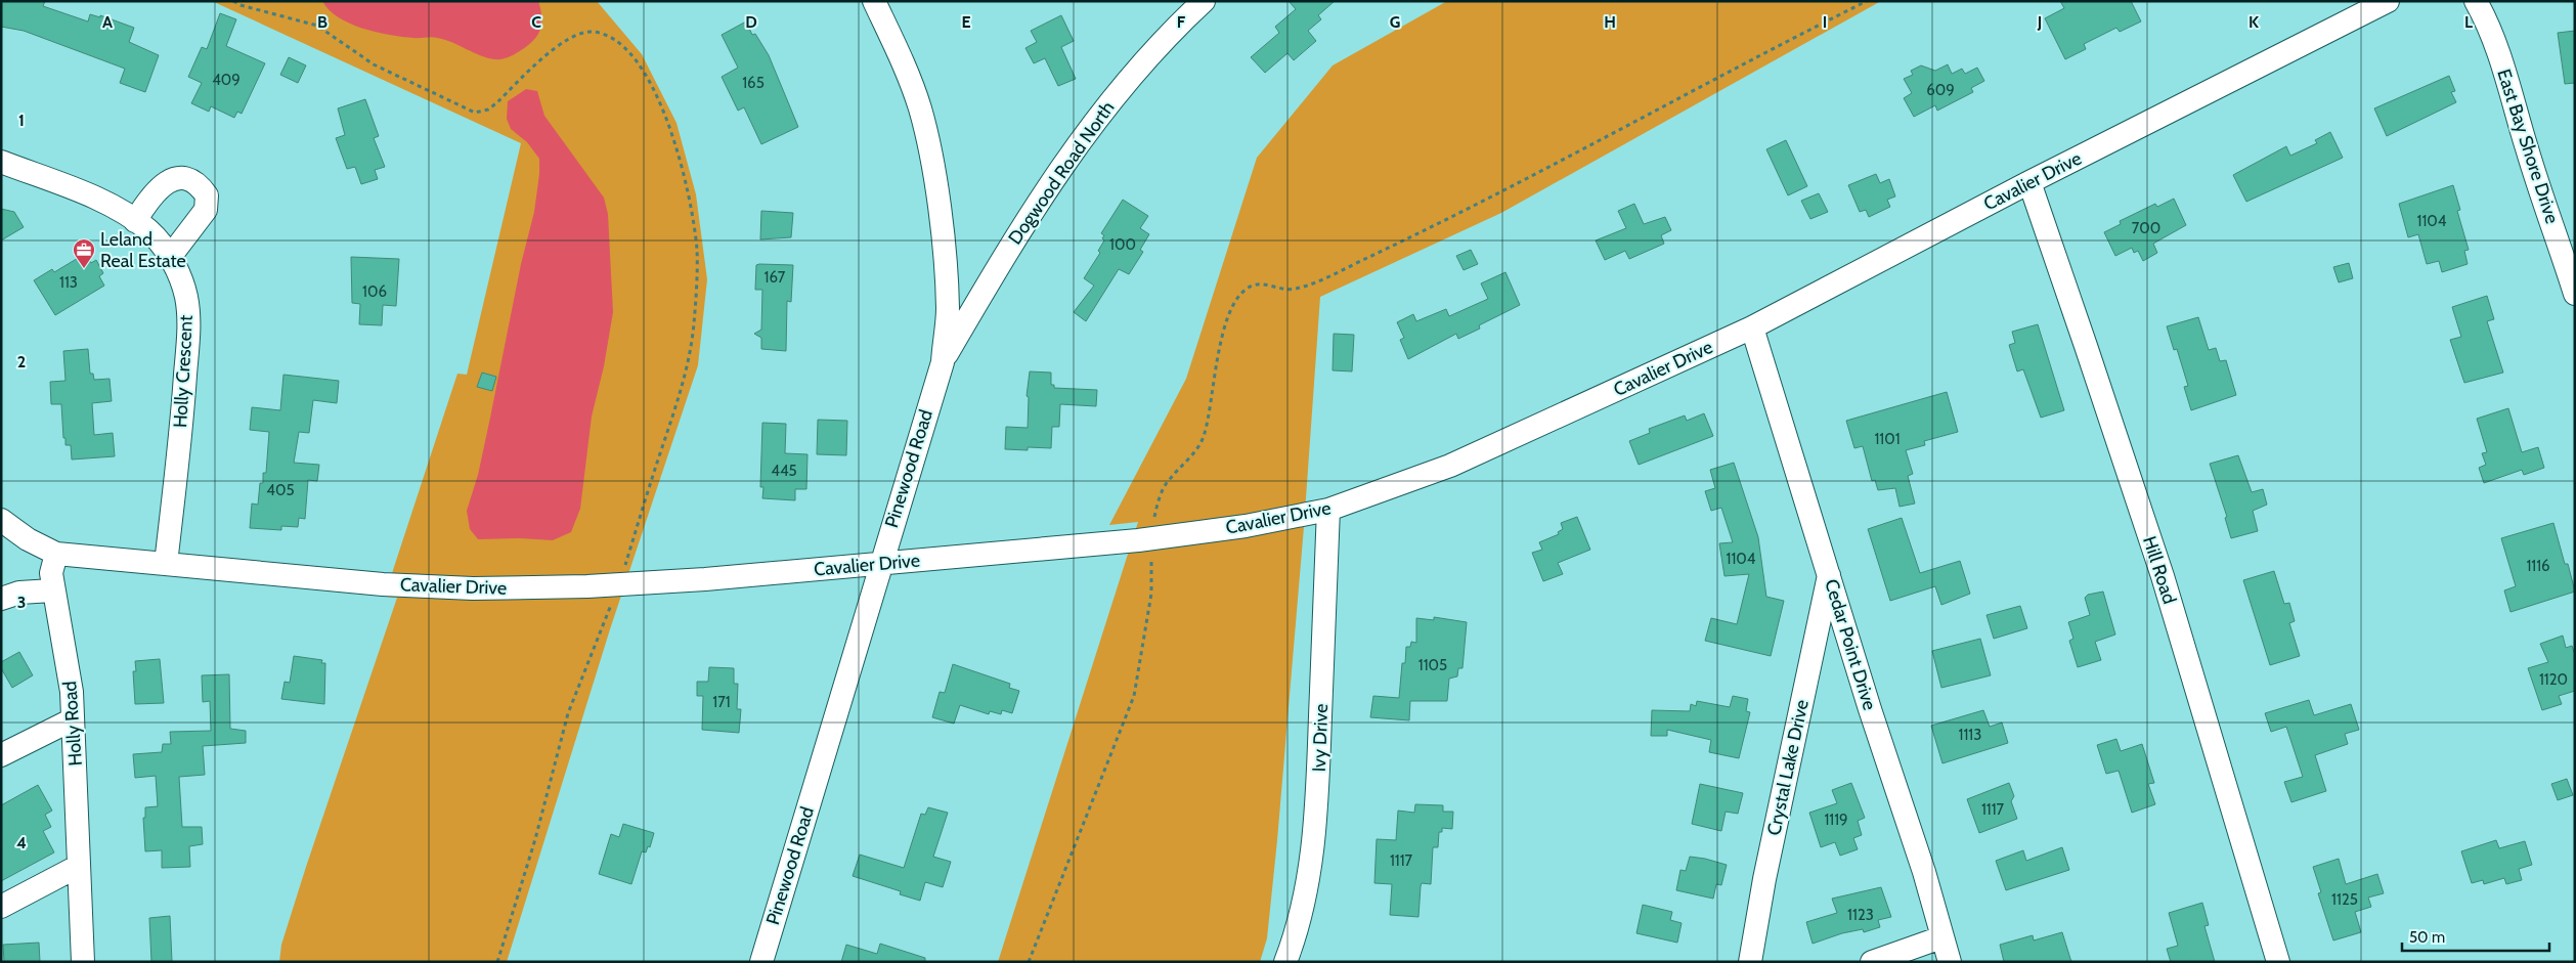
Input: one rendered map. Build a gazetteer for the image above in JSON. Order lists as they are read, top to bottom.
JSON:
{
  "streets": {
    "street": [
      "East Bay Shore Drive",
      "Dogwood Road North",
      "Cavalier Drive",
      "Holly Crescent",
      "Pinewood Road",
      "Hill Road",
      "Cedar Point Drive",
      "Holly Road",
      "Ivy Drive",
      "Crystal Lake Drive"
    ]
  },
  "crossings": [
    ["Dogwood Road North", "Pinewood Road"],
    ["Cavalier Drive", "Holly Crescent"],
    ["Cavalier Drive", "Pinewood Road"],
    ["Cavalier Drive", "Hill Road"],
    ["Cavalier Drive", "Cedar Point Drive"],
    ["Cavalier Drive", "Holly Road"],
    ["Cavalier Drive", "Ivy Drive"],
    ["Cedar Point Drive", "Crystal Lake Drive"]
  ],
  "places": {
    "office": ["Leland Real Estate"]
  },
  "house_numbers": [
    "409",
    "165",
    "609",
    "1104",
    "700",
    "100",
    "167",
    "113",
    "106",
    "1101",
    "445",
    "405",
    "1104",
    "1116",
    "1105",
    "1120",
    "171",
    "1113",
    "1117",
    "1119",
    "1117",
    "1125",
    "1123"
  ],
  "scale_bar": "50 m",
  "grid": {
    "columns": [
      "A",
      "B",
      "C",
      "D",
      "E",
      "F",
      "G",
      "H",
      "I",
      "J",
      "K",
      "L"
    ],
    "rows": [
      "1",
      "2",
      "3",
      "4"
    ]
  }
}
